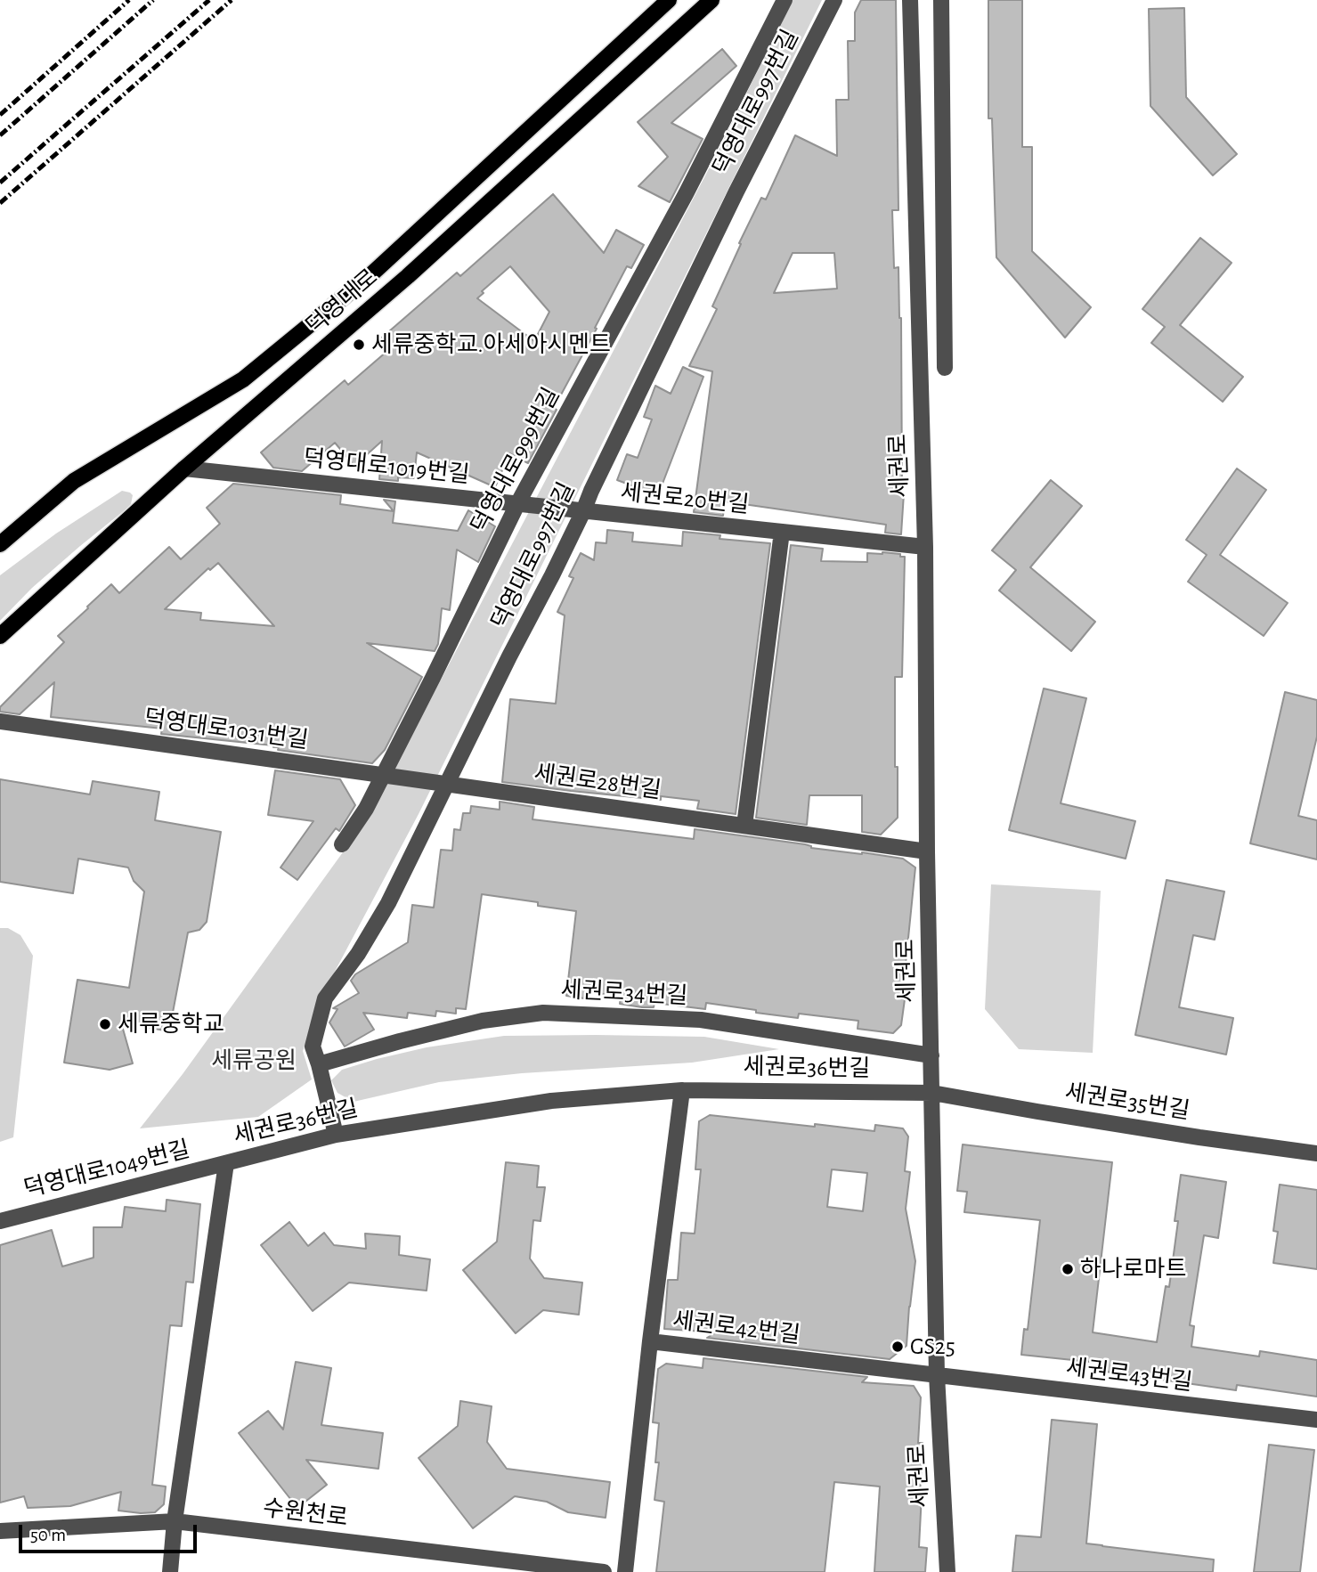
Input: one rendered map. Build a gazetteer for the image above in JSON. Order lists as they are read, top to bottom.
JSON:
{
  "streets": {
    "main road": ["덕영대로"],
    "street": [
      "덕영대로997번길",
      "덕영대로999번길",
      "세권로",
      "덕영대로1019번길",
      "세권로20번길",
      "덕영대로1031번길",
      "세권로28번길",
      "세권로34번길",
      "세권로36번길",
      "세권로35번길",
      "덕영대로1049번길",
      "세권로42번길",
      "세권로43번길",
      "수원천로"
    ]
  },
  "crossings": [
    ["덕영대로997번길", "덕영대로1019번길"],
    ["덕영대로997번길", "세권로20번길"],
    ["덕영대로997번길", "덕영대로1031번길"],
    ["덕영대로997번길", "세권로28번길"],
    ["덕영대로997번길", "세권로34번길"],
    ["덕영대로997번길", "세권로36번길"],
    ["덕영대로", "덕영대로1019번길"],
    ["덕영대로999번길", "덕영대로1019번길"],
    ["덕영대로999번길", "덕영대로1031번길"],
    ["세권로", "세권로20번길"],
    ["세권로", "세권로28번길"],
    ["세권로", "세권로34번길"],
    ["세권로", "세권로36번길"],
    ["세권로", "세권로35번길"],
    ["세권로", "세권로42번길"],
    ["세권로", "세권로43번길"],
    ["덕영대로1019번길", "세권로20번길"],
    ["덕영대로1031번길", "세권로28번길"],
    ["세권로36번길", "세권로35번길"],
    ["세권로36번길", "덕영대로1049번길"],
    ["세권로36번길", "수원천로"],
    ["세권로42번길", "세권로43번길"]
  ],
  "parks": ["세류공원"],
  "places": [
    "세류중학교.아세아시멘트",
    "세류중학교",
    "하나로마트",
    "GS25"
  ],
  "scale_bar": "50 m"
}
